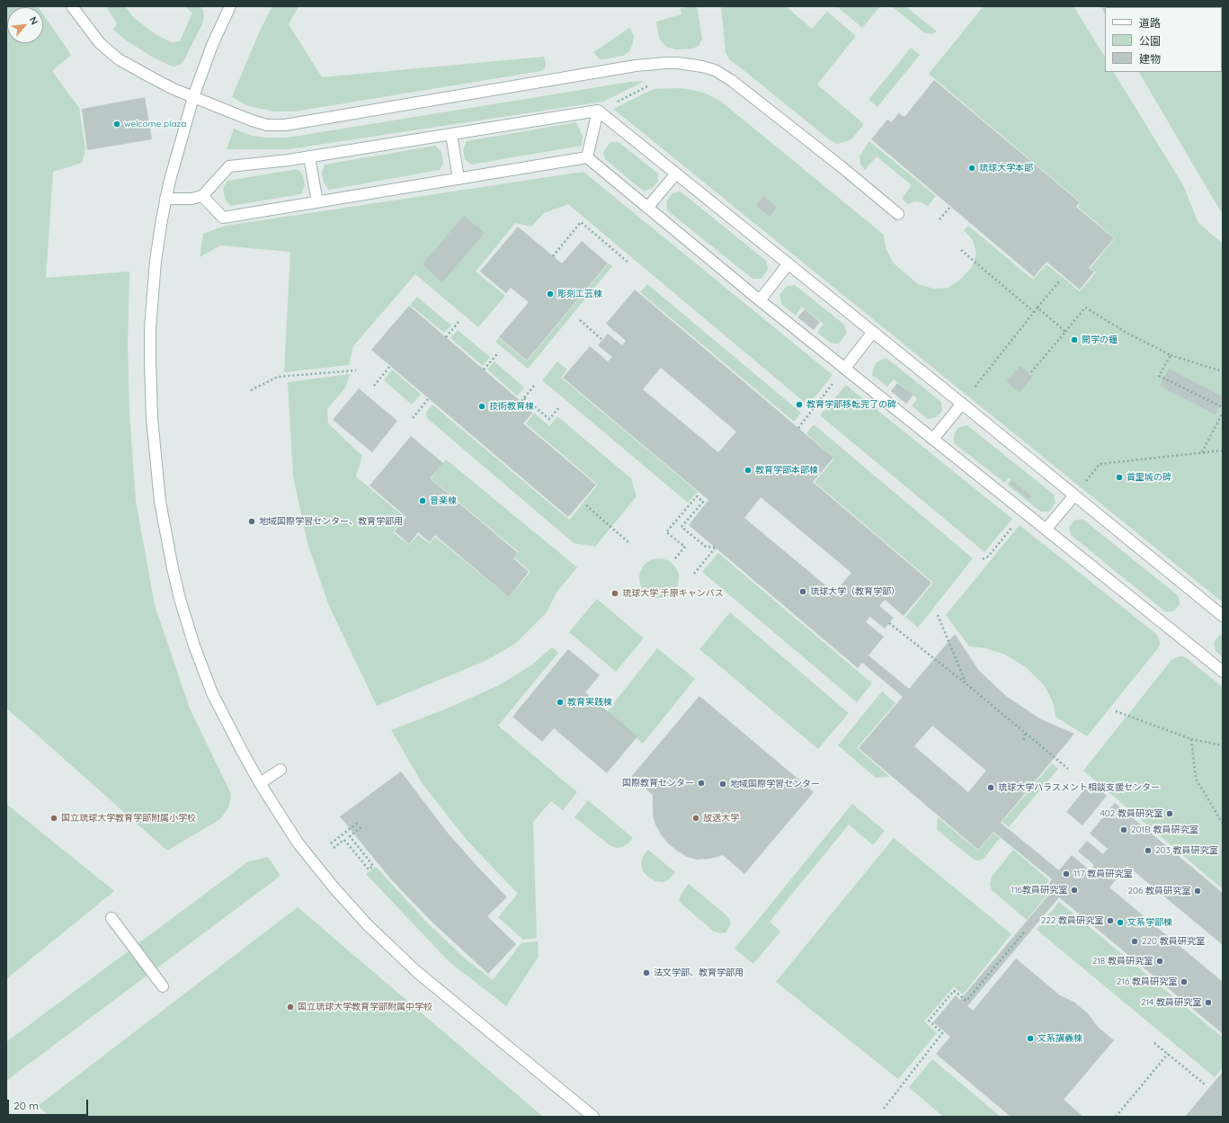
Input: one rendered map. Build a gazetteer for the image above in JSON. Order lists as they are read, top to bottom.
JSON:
{
  "places": [
    "welcome plaza",
    "琉球大学本部",
    "彫刻工芸棟",
    "開学の鐘",
    "教育学部移転完了の碑",
    "技術教育棟",
    "教育学部本部棟",
    "首里城の碑",
    "音楽棟",
    "地域国際学習センター、教育学部用",
    "琉球大学（教育学部）",
    "琉球大学 千原キャンパス",
    "教育実践棟",
    "国際教育センター",
    "地域国際学習センター",
    "琉球大学ハラスメント相談支援センター",
    "402 教員研究室",
    "国立琉球大学教育学部附属小学校",
    "放送大学",
    "201B 教員研究室",
    "203 教員研究室",
    "117 教員研究室",
    "116教員研究室",
    "206 教員研究室",
    "222 教員研究室",
    "文系学部棟",
    "220 教員研究室",
    "218 教員研究室",
    "法文学部、教育学部用",
    "216 教員研究室",
    "214 教員研究室",
    "国立琉球大学教育学部附属中学校",
    "文系講義棟"
  ],
  "legend": ["道路", "公園", "建物"],
  "scale_bar": "20 m",
  "north": "top right"
}
